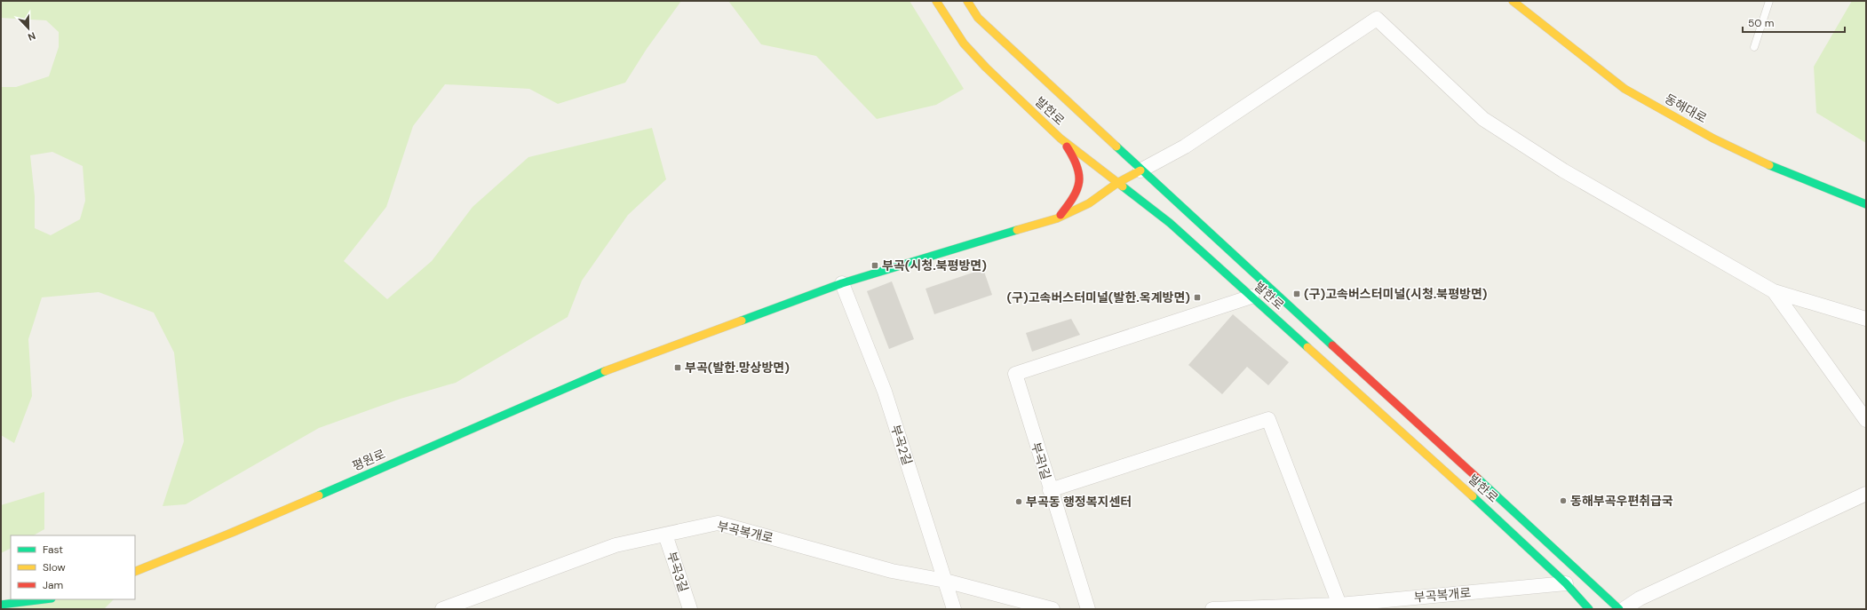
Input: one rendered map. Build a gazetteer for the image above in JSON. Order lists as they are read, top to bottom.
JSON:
{
  "streets": {
    "street": [
      "동해대로",
      "발한로",
      "부곡2길",
      "평원로",
      "부곡1길",
      "부곡복개로",
      "부곡3길"
    ]
  },
  "crossings": [
    ["발한로", "평원로"],
    ["발한로", "부곡1길"],
    ["발한로", "부곡복개로"],
    ["부곡2길", "평원로"],
    ["부곡2길", "부곡복개로"],
    ["부곡복개로", "부곡3길"]
  ],
  "places": {
    "transit": [
      "부곡(시청.북평방면)",
      "(구)고속버스터미널(시청.북평방면)",
      "(구)고속버스터미널(발한.옥계방면)",
      "부곡(발한.망상방면)"
    ],
    "other": ["동해부곡우편취급국", "부곡동 행정복지센터"]
  },
  "legend": ["Fast", "Slow", "Jam"],
  "scale_bar": "50 m",
  "north": "bottom"
}
